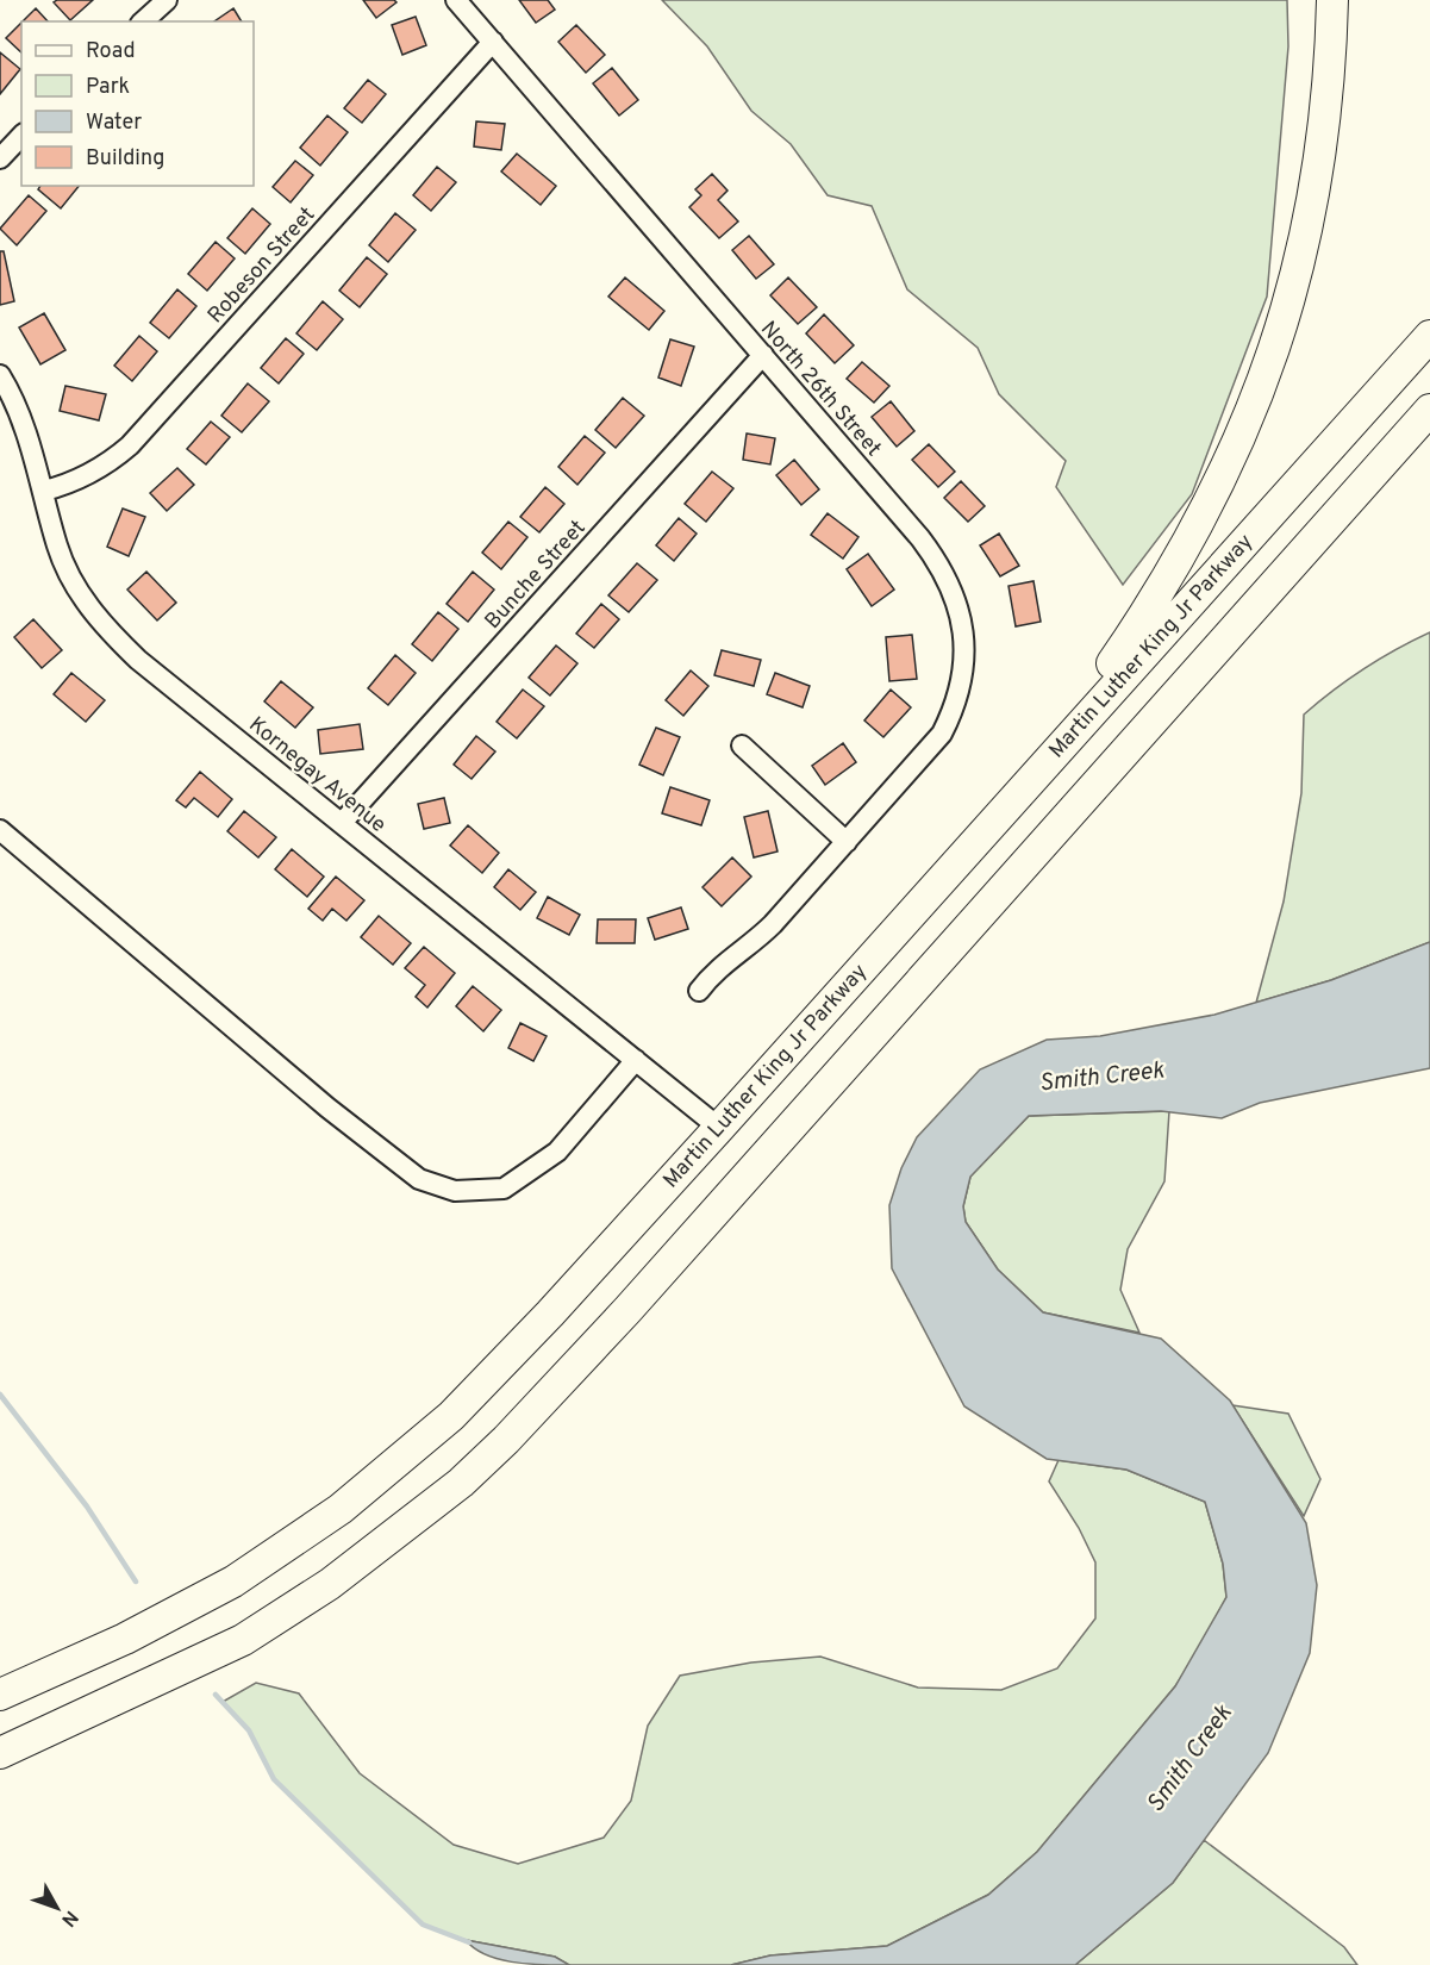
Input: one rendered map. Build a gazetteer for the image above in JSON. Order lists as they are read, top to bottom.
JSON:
{
  "streets": {
    "highway": ["Martin Luther King Jr Parkway"],
    "street": [
      "Robeson Street",
      "North 26th Street",
      "Bunche Street",
      "Kornegay Avenue"
    ]
  },
  "crossings": [
    ["Robeson Street", "North 26th Street"],
    ["Robeson Street", "Kornegay Avenue"],
    ["North 26th Street", "Bunche Street"],
    ["Bunche Street", "Kornegay Avenue"],
    ["Martin Luther King Jr Parkway", "Kornegay Avenue"]
  ],
  "water": ["Smith Creek"],
  "legend": [
    "Road",
    "Park",
    "Water",
    "Building"
  ],
  "north": "bottom right"
}
